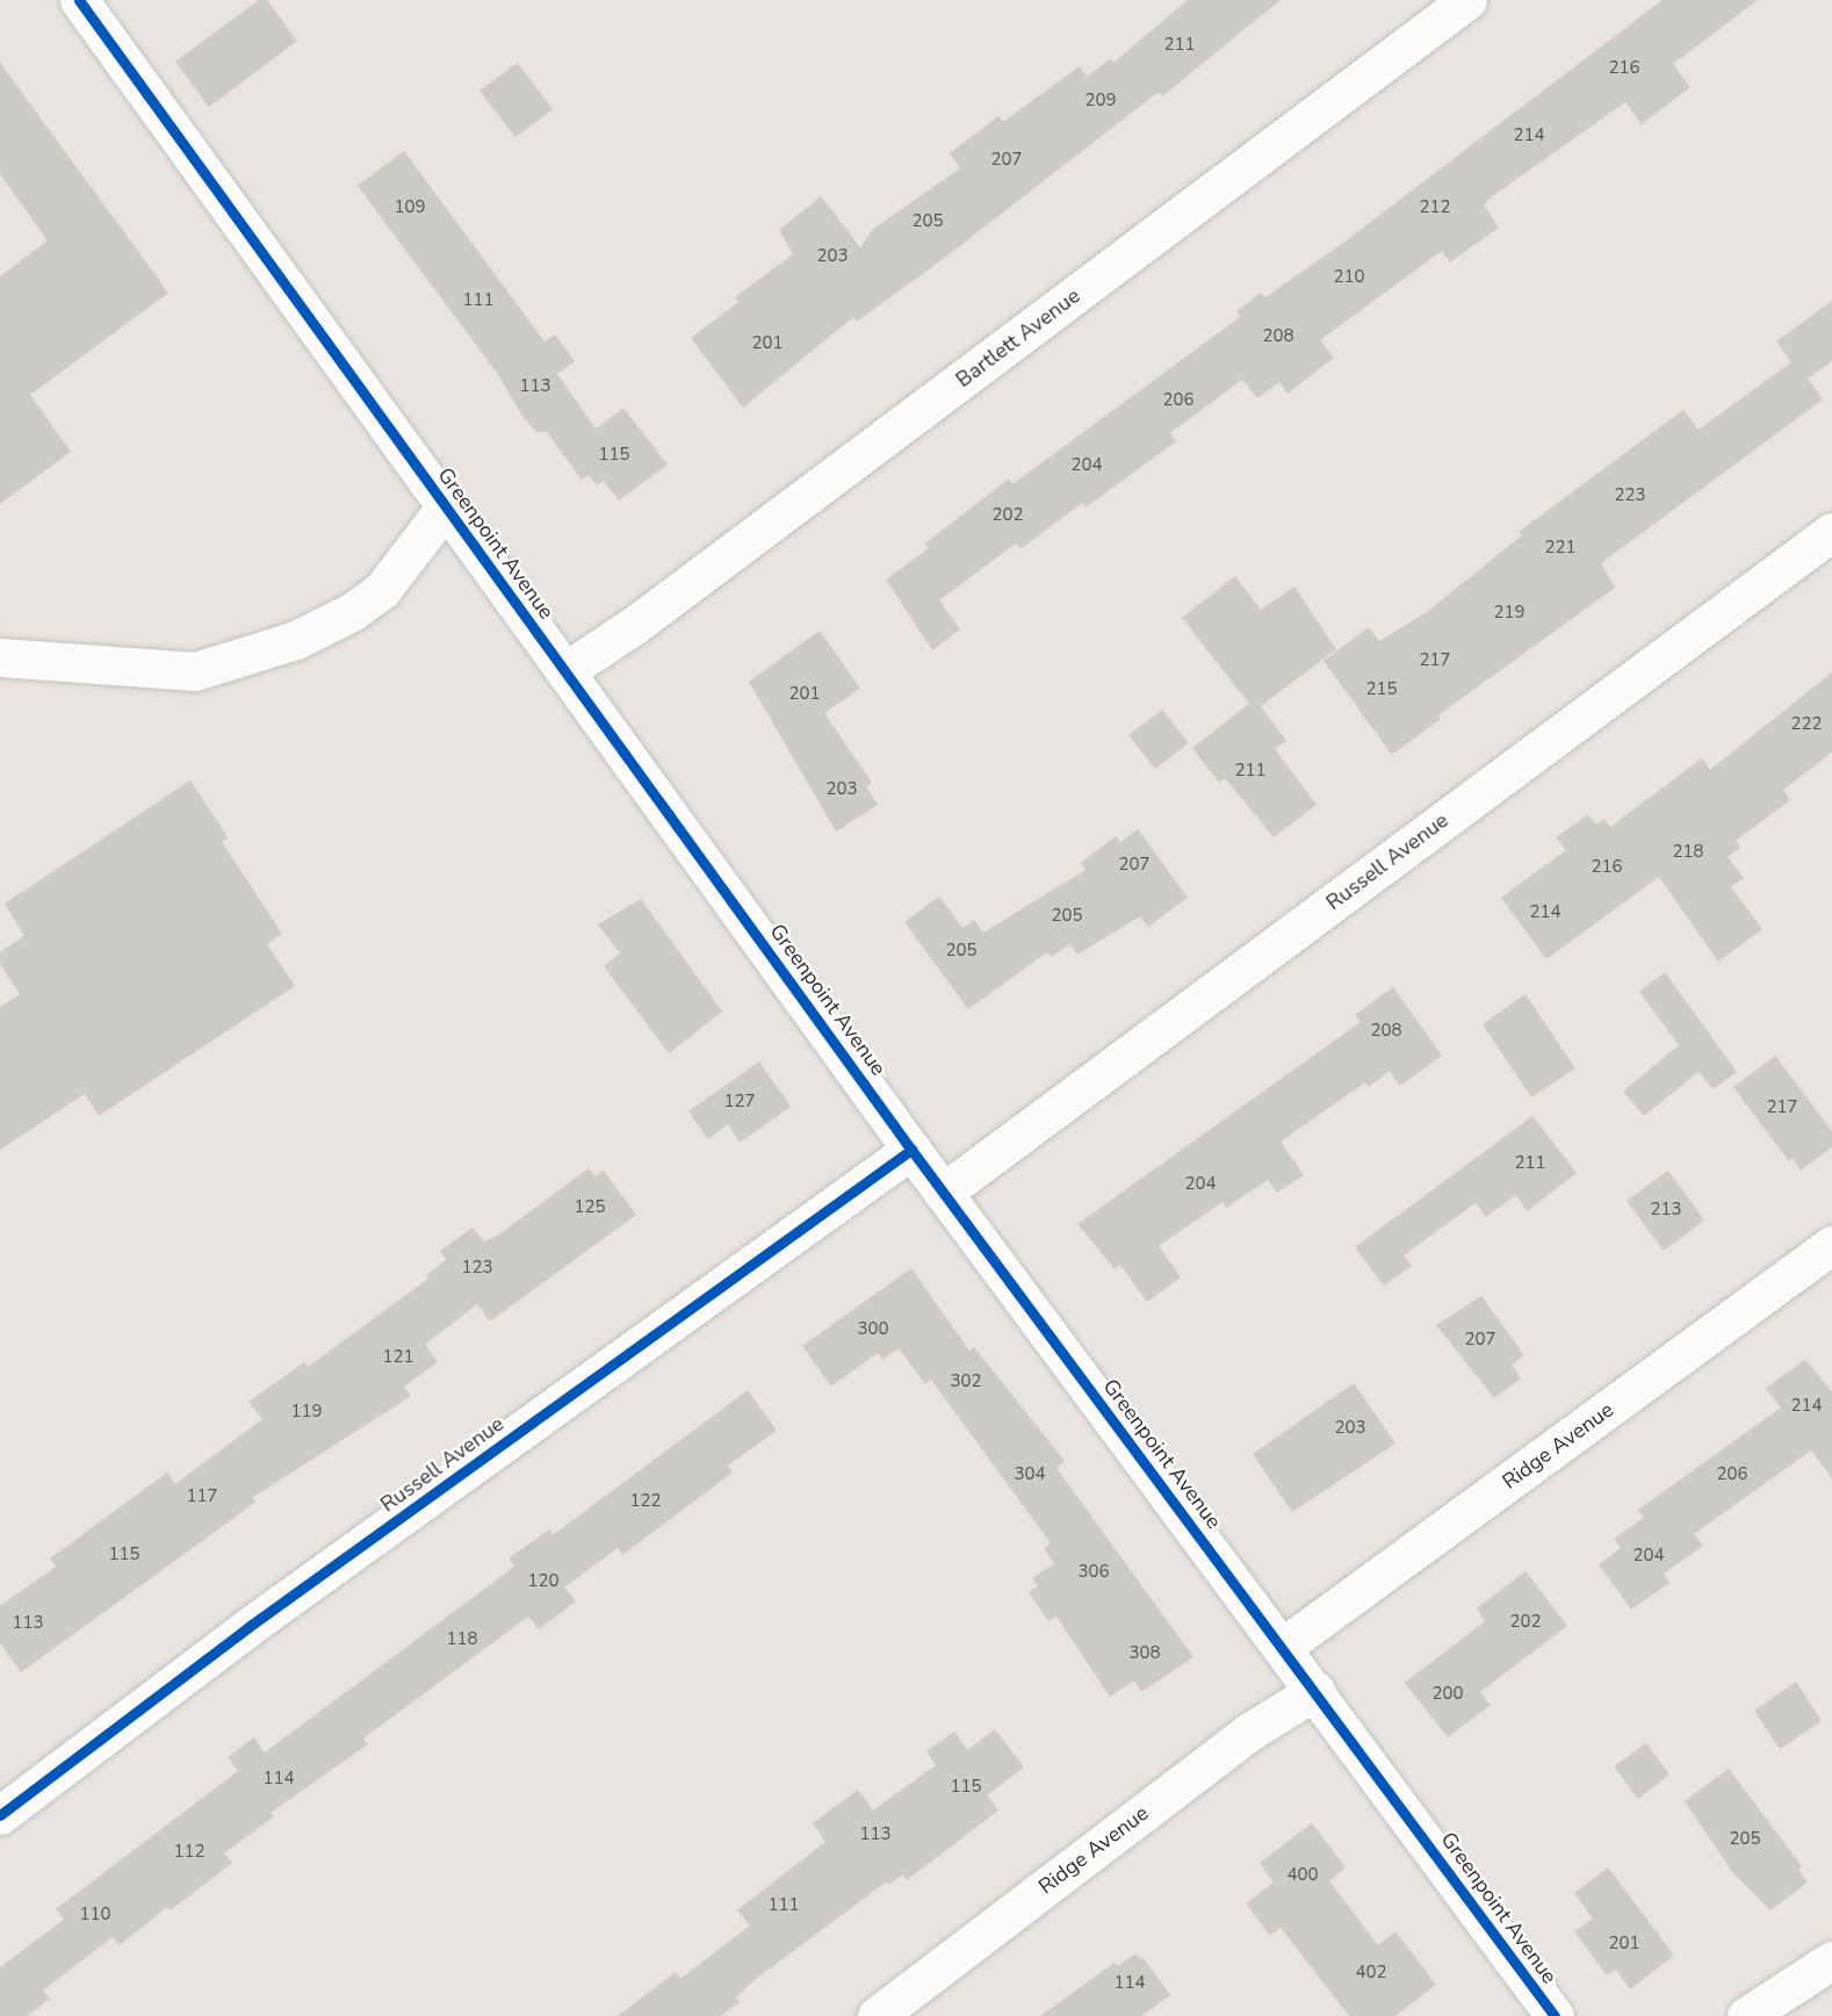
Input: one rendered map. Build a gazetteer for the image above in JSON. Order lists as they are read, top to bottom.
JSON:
{
  "streets": {
    "street": [
      "Bartlett Avenue",
      "Greenpoint Avenue",
      "Russell Avenue",
      "Ridge Avenue"
    ]
  },
  "crossings": [
    ["Bartlett Avenue", "Greenpoint Avenue"],
    ["Greenpoint Avenue", "Russell Avenue"],
    ["Greenpoint Avenue", "Ridge Avenue"]
  ],
  "house_numbers": [
    "211",
    "216",
    "209",
    "214",
    "207",
    "109",
    "212",
    "205",
    "203",
    "210",
    "111",
    "208",
    "201",
    "113",
    "206",
    "115",
    "204",
    "223",
    "202",
    "221",
    "219",
    "217",
    "215",
    "201",
    "222",
    "211",
    "203",
    "218",
    "207",
    "216",
    "214",
    "205",
    "205",
    "208",
    "127",
    "217",
    "211",
    "204",
    "125",
    "213",
    "123",
    "300",
    "207",
    "121",
    "302",
    "214",
    "119",
    "203",
    "304",
    "206",
    "117",
    "122",
    "115",
    "204",
    "306",
    "120",
    "202",
    "113",
    "118",
    "308",
    "200",
    "114",
    "115",
    "113",
    "205",
    "112",
    "400",
    "111",
    "110",
    "201",
    "402",
    "114"
  ]
}
